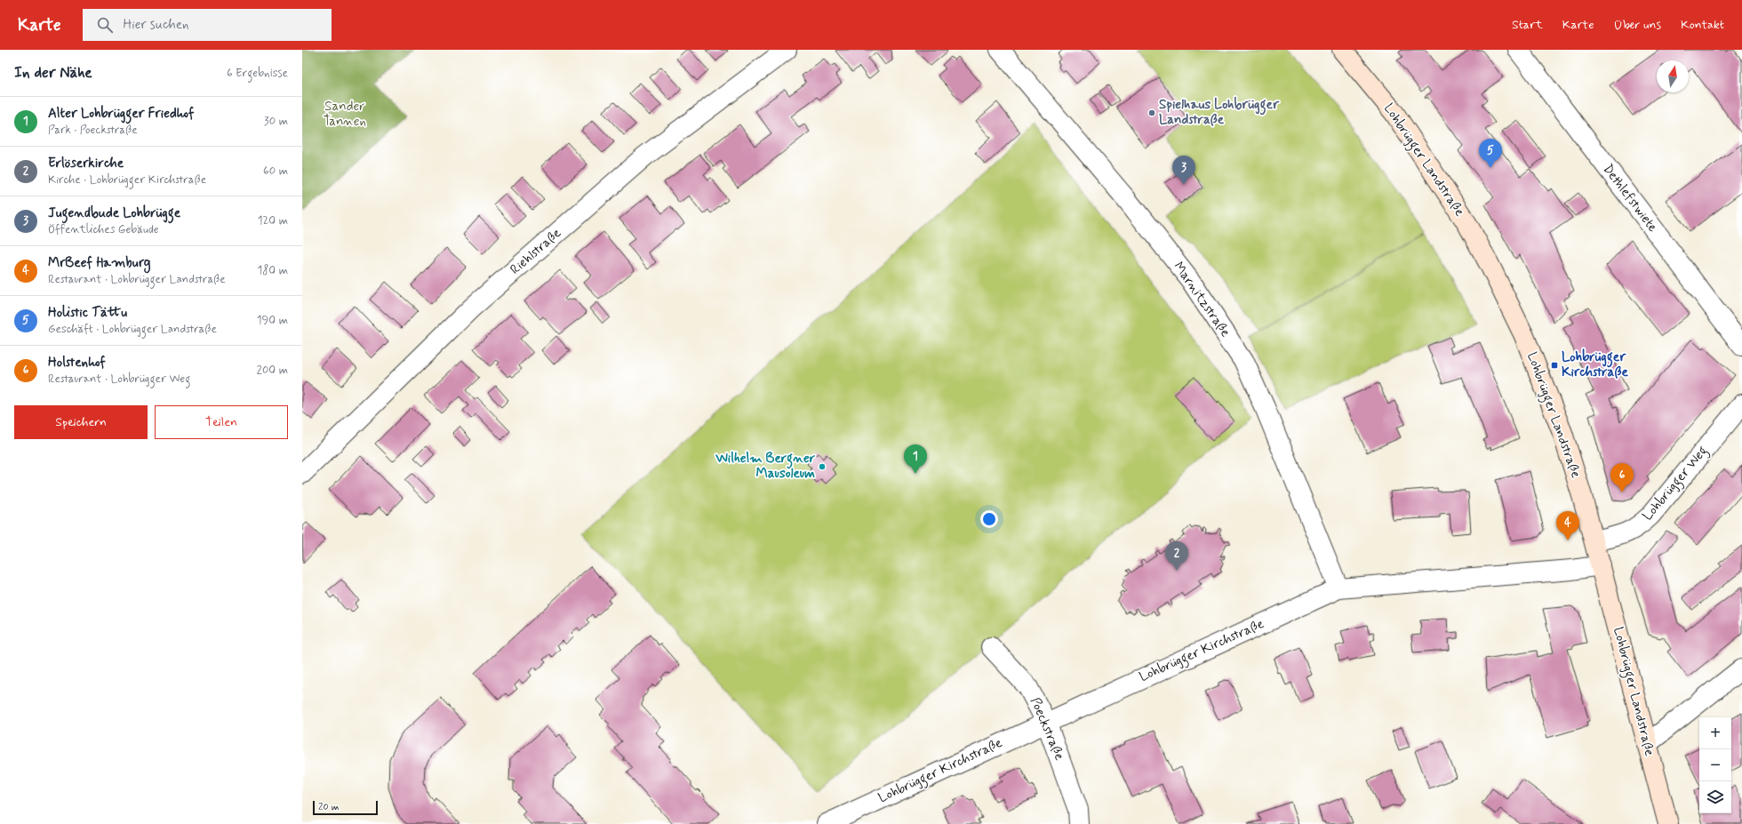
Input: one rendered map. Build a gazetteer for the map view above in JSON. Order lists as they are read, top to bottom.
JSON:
{
  "streets": {
    "street": [
      "Lohbrügger Landstraße",
      "Dethlefstwiete",
      "Riehlstraße",
      "Marnitzstraße",
      "Lohbrügger Weg",
      "Lohbrügger Kirchstraße",
      "Poeckstraße"
    ]
  },
  "crossings": [
    ["Lohbrügger Landstraße", "Lohbrügger Weg"],
    ["Lohbrügger Landstraße", "Lohbrügger Kirchstraße"],
    ["Marnitzstraße", "Lohbrügger Kirchstraße"],
    ["Lohbrügger Kirchstraße", "Poeckstraße"]
  ],
  "parks": ["Sander Tannen"],
  "places": {
    "other": ["Spielhaus Lohbrügger Landstraße", "Wilhelm Bergner Mausoleum"],
    "transit": ["Lohbrügger Kirchstraße"]
  },
  "scale_bar": "20 m",
  "north": "top",
  "page": {
    "header": "Karte",
    "search": "Hier suchen",
    "nav": [
      "Start",
      "Karte",
      "Über uns",
      "Kontakt"
    ],
    "heading": ["In der Nähe", "6 Ergebnisse"],
    "list": [
      {
        "mark": "1",
        "name": "Alter Lohbrügger Friedhof",
        "note": "Park · Poeckstraße",
        "value": "30 m"
      },
      {
        "mark": "2",
        "name": "Erlöserkirche",
        "note": "Kirche · Lohbrügger Kirchstraße",
        "value": "60 m"
      },
      {
        "mark": "3",
        "name": "Jugendbude Lohbrügge",
        "note": "Öffentliches Gebäude",
        "value": "120 m"
      },
      {
        "mark": "4",
        "name": "MrBeef Hamburg",
        "note": "Restaurant · Lohbrügger Landstraße",
        "value": "180 m"
      },
      {
        "mark": "5",
        "name": "Holistic Tättu",
        "note": "Geschäft · Lohbrügger Landstraße",
        "value": "190 m"
      },
      {
        "mark": "6",
        "name": "Holstenhof",
        "note": "Restaurant · Lohbrügger Weg",
        "value": "200 m"
      }
    ],
    "pins": [
      "5",
      "3",
      "1",
      "6",
      "4",
      "2"
    ],
    "buttons": ["Speichern", "Teilen"],
    "map_buttons": ["+", "−"],
    "scale": "20 m"
  }
}
